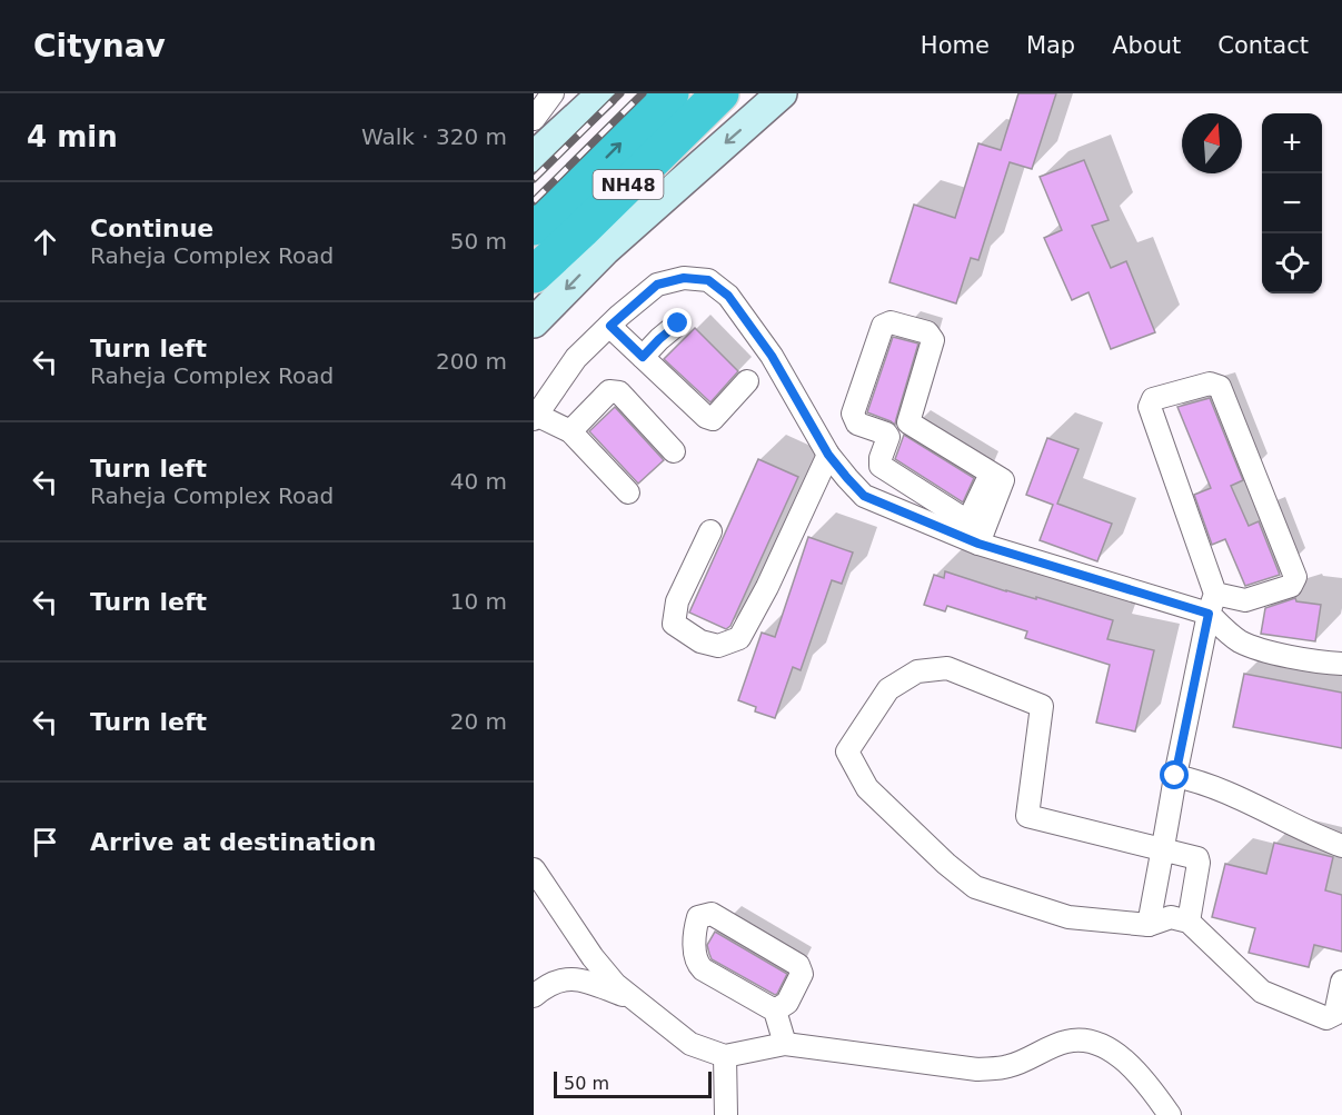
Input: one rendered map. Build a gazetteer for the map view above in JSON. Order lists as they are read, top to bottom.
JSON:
{
  "streets": {
    "highway": ["NH48"]
  },
  "scale_bar": "50 m",
  "north": "top",
  "page": {
    "header": "Citynav",
    "nav": [
      "Home",
      "Map",
      "About",
      "Contact"
    ],
    "heading": ["4 min", "Walk · 320 m"],
    "map_buttons": ["+", "−"],
    "list": [
      ["Continue", "Raheja Complex Road", "50 m"],
      ["Turn left", "Raheja Complex Road", "200 m"],
      ["Turn left", "Raheja Complex Road", "40 m"],
      ["Turn left", "10 m"],
      ["Turn left", "20 m"],
      "Arrive at destination"
    ],
    "scale": "50 m"
  }
}
